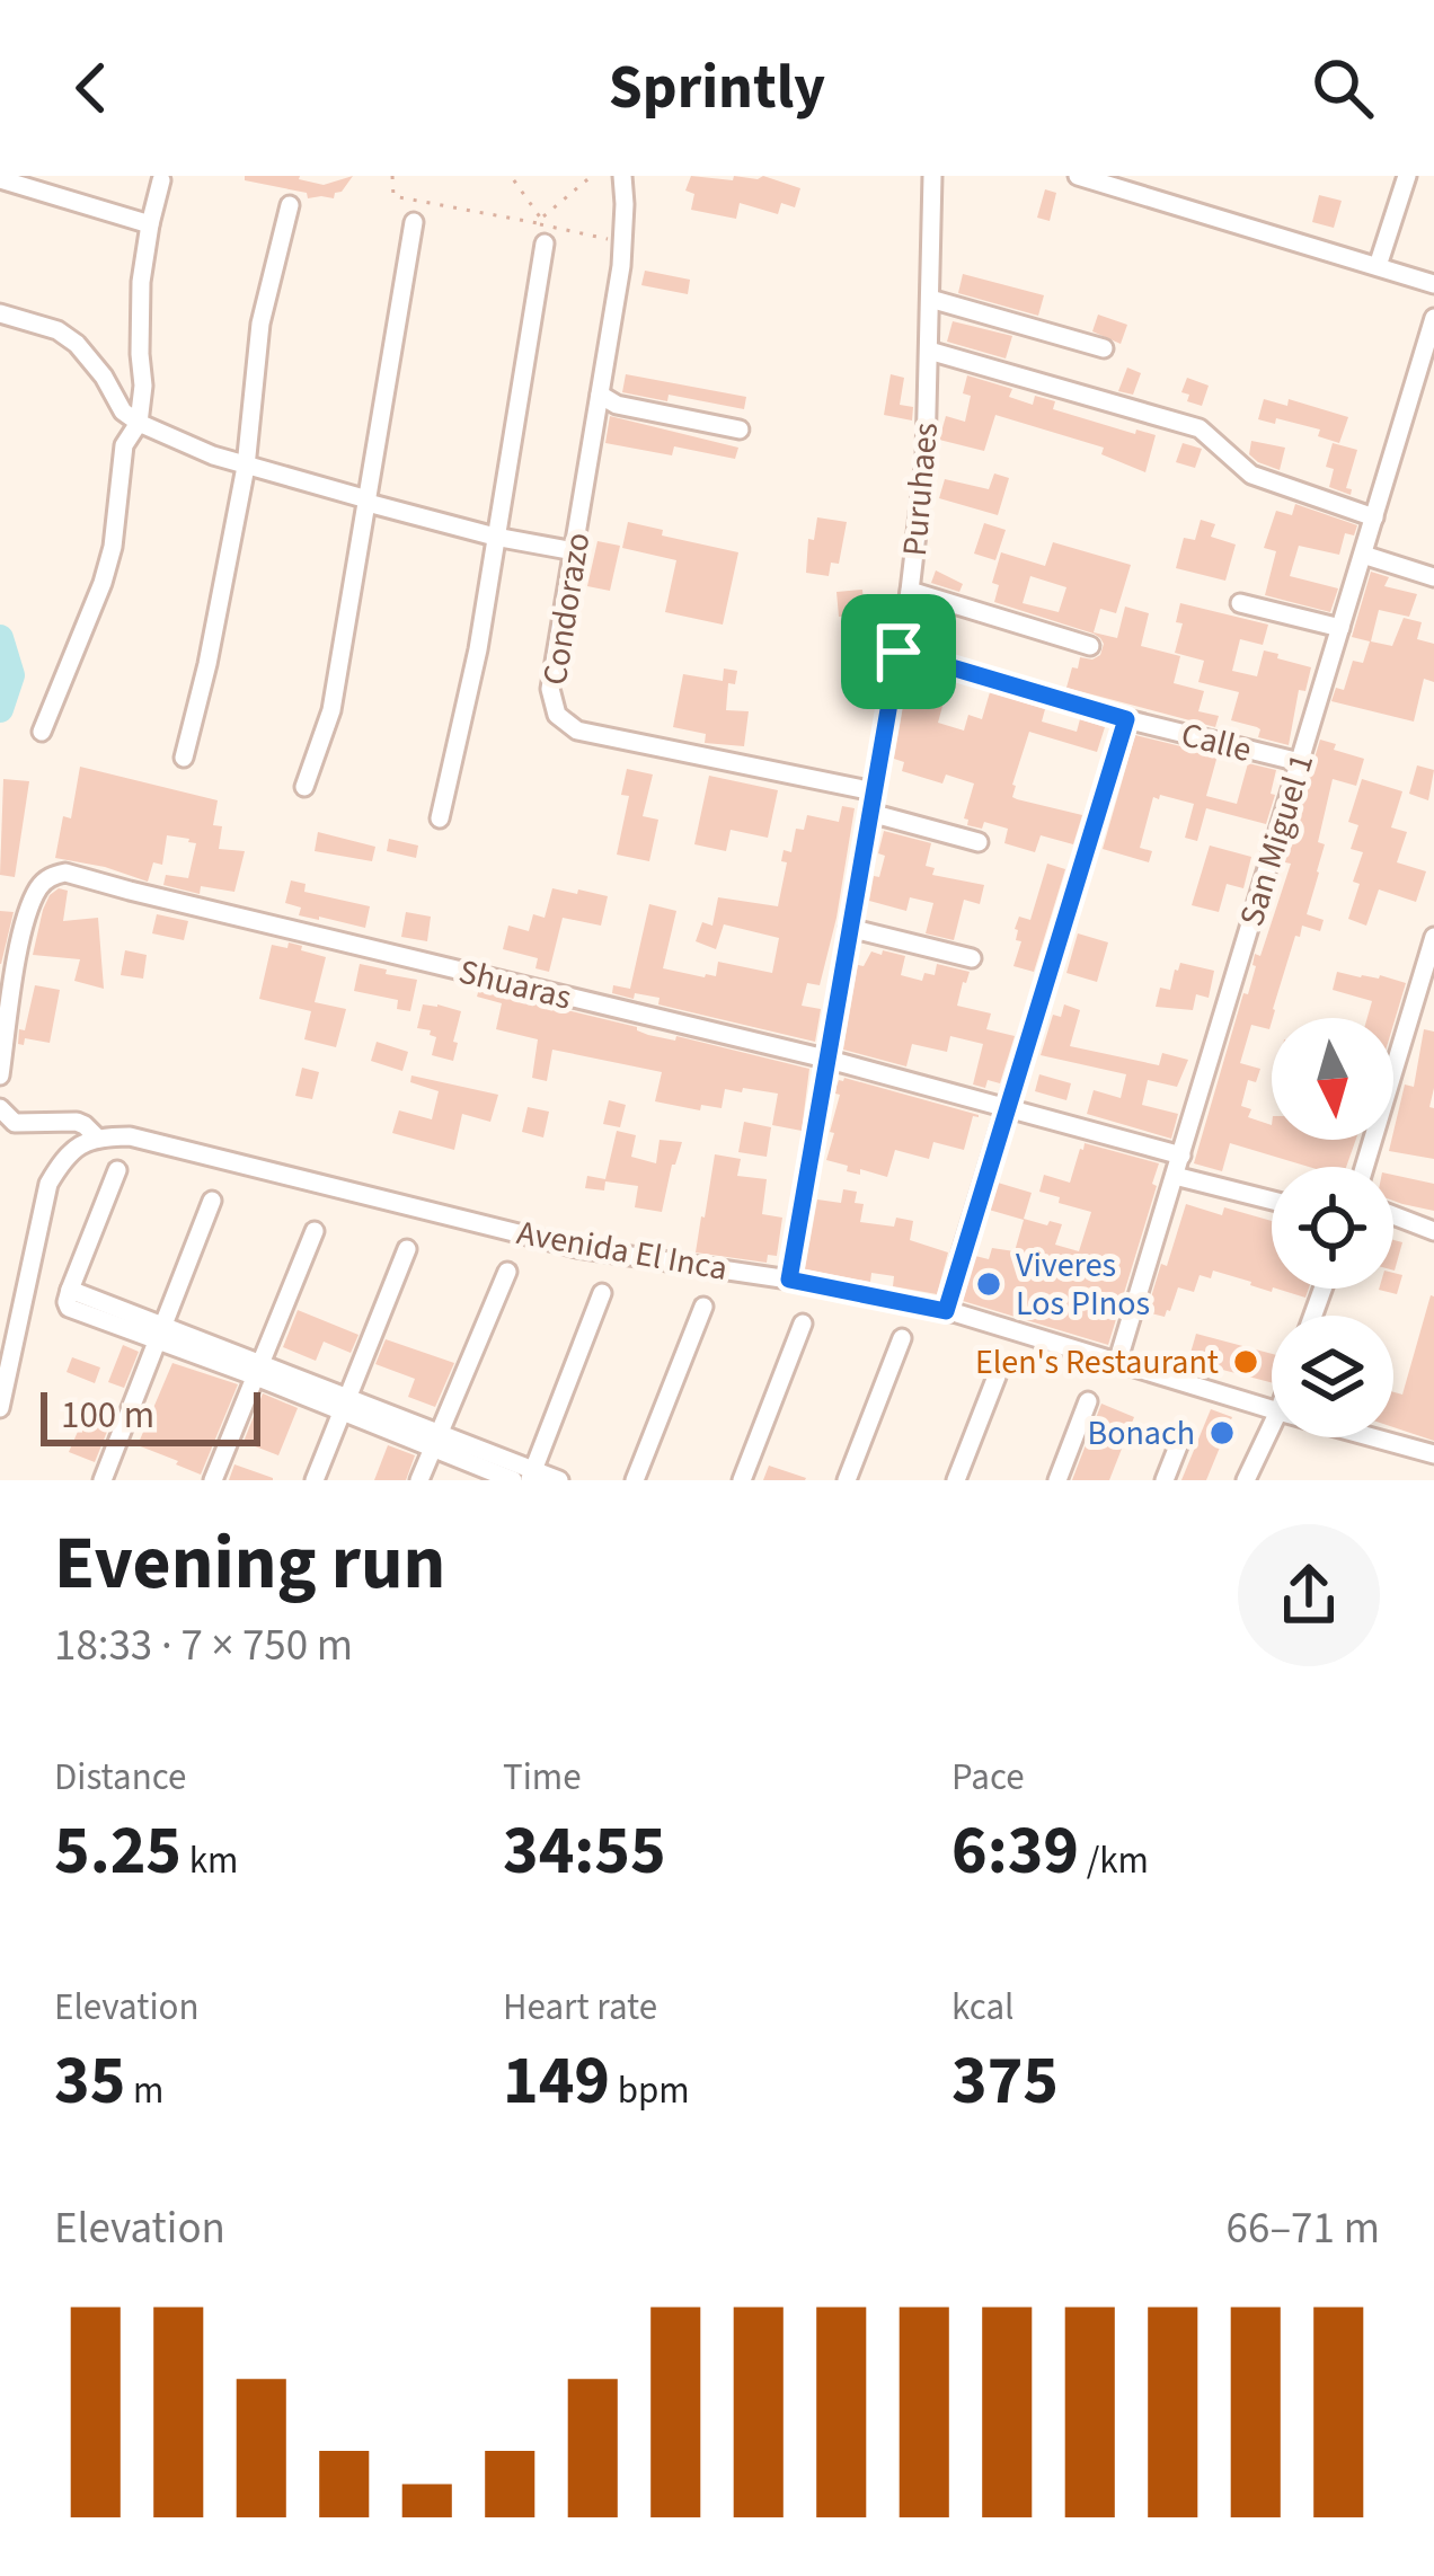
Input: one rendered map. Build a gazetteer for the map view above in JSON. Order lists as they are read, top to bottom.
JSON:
{
  "streets": {
    "street": [
      "Puruhaes",
      "Condorazo",
      "Calle",
      "San Miguel 1",
      "Shuaras",
      "Avenida El Inca"
    ]
  },
  "crossings": [
    ["Puruhaes", "Condorazo"],
    ["Puruhaes", "Calle"],
    ["Puruhaes", "Shuaras"],
    ["Puruhaes", "Avenida El Inca"],
    ["Calle", "San Miguel 1"],
    ["San Miguel 1", "Shuaras"],
    ["San Miguel 1", "Avenida El Inca"]
  ],
  "places": ["Viveres Los PInos", "Elen's Restaurant", "Bonach"],
  "scale_bar": "100 m",
  "north": "bottom",
  "page": {
    "header": "Sprintly",
    "scale": "100 m",
    "heading": ["Evening run", "18:33 · 7 × 750 m"],
    "stats": [
      ["Distance", "5.25 km"],
      ["Time", "34:55"],
      ["Pace", "6:39 /km"],
      ["Elevation", "35 m"],
      ["Heart rate", "149 bpm"],
      ["kcal", "375"]
    ],
    "chart": ["Elevation", "66–71 m"]
  }
}
